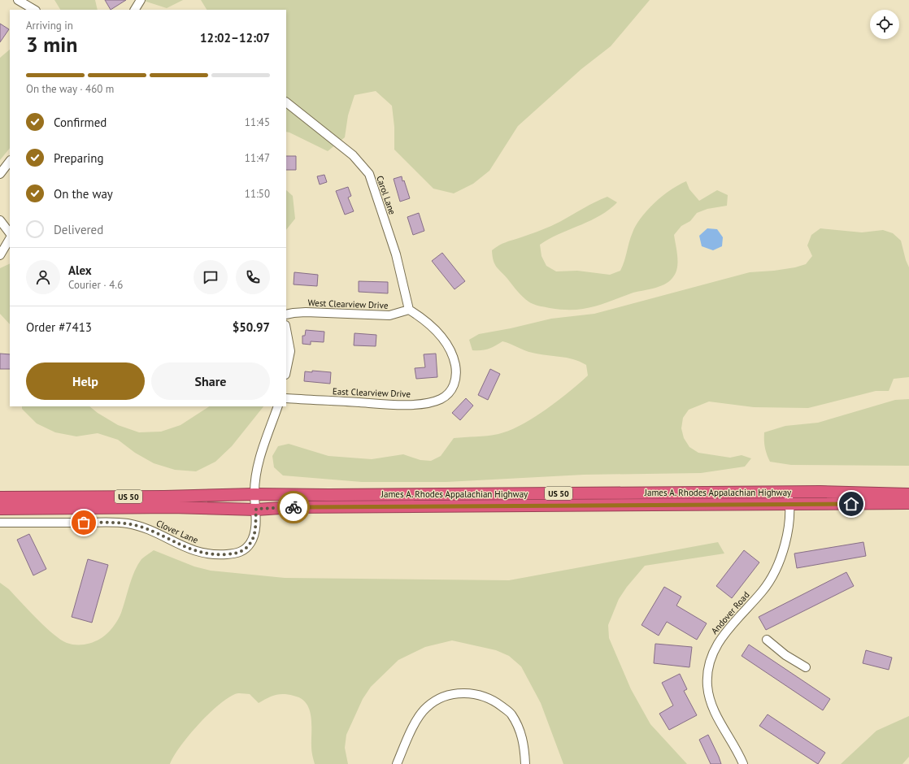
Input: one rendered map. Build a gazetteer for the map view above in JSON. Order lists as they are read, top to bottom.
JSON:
{
  "streets": {
    "highway": ["James A. Rhodes Appalachian Highway", "US 50"],
    "street": [
      "Carol Lane",
      "West Clearview Drive",
      "East Clearview Drive",
      "Clover Lane",
      "Andover Road"
    ]
  },
  "crossings": [
    ["Carol Lane", "West Clearview Drive"],
    ["Carol Lane", "East Clearview Drive"],
    ["West Clearview Drive", "East Clearview Drive"],
    ["James A. Rhodes Appalachian Highway", "Clover Lane"],
    ["James A. Rhodes Appalachian Highway", "Andover Road"]
  ],
  "page": {
    "heading": ["3 min", "Arriving in", "12:02–12:07"],
    "panel": [
      "Alex",
      "Courier · 4.6",
      "Order #7413",
      "$50.97"
    ],
    "bar": "On the way · 460 m",
    "list": [
      ["Confirmed", "11:45"],
      ["Preparing", "11:47"],
      ["On the way", "11:50"],
      "Delivered"
    ],
    "buttons": ["Help", "Share"]
  }
}
